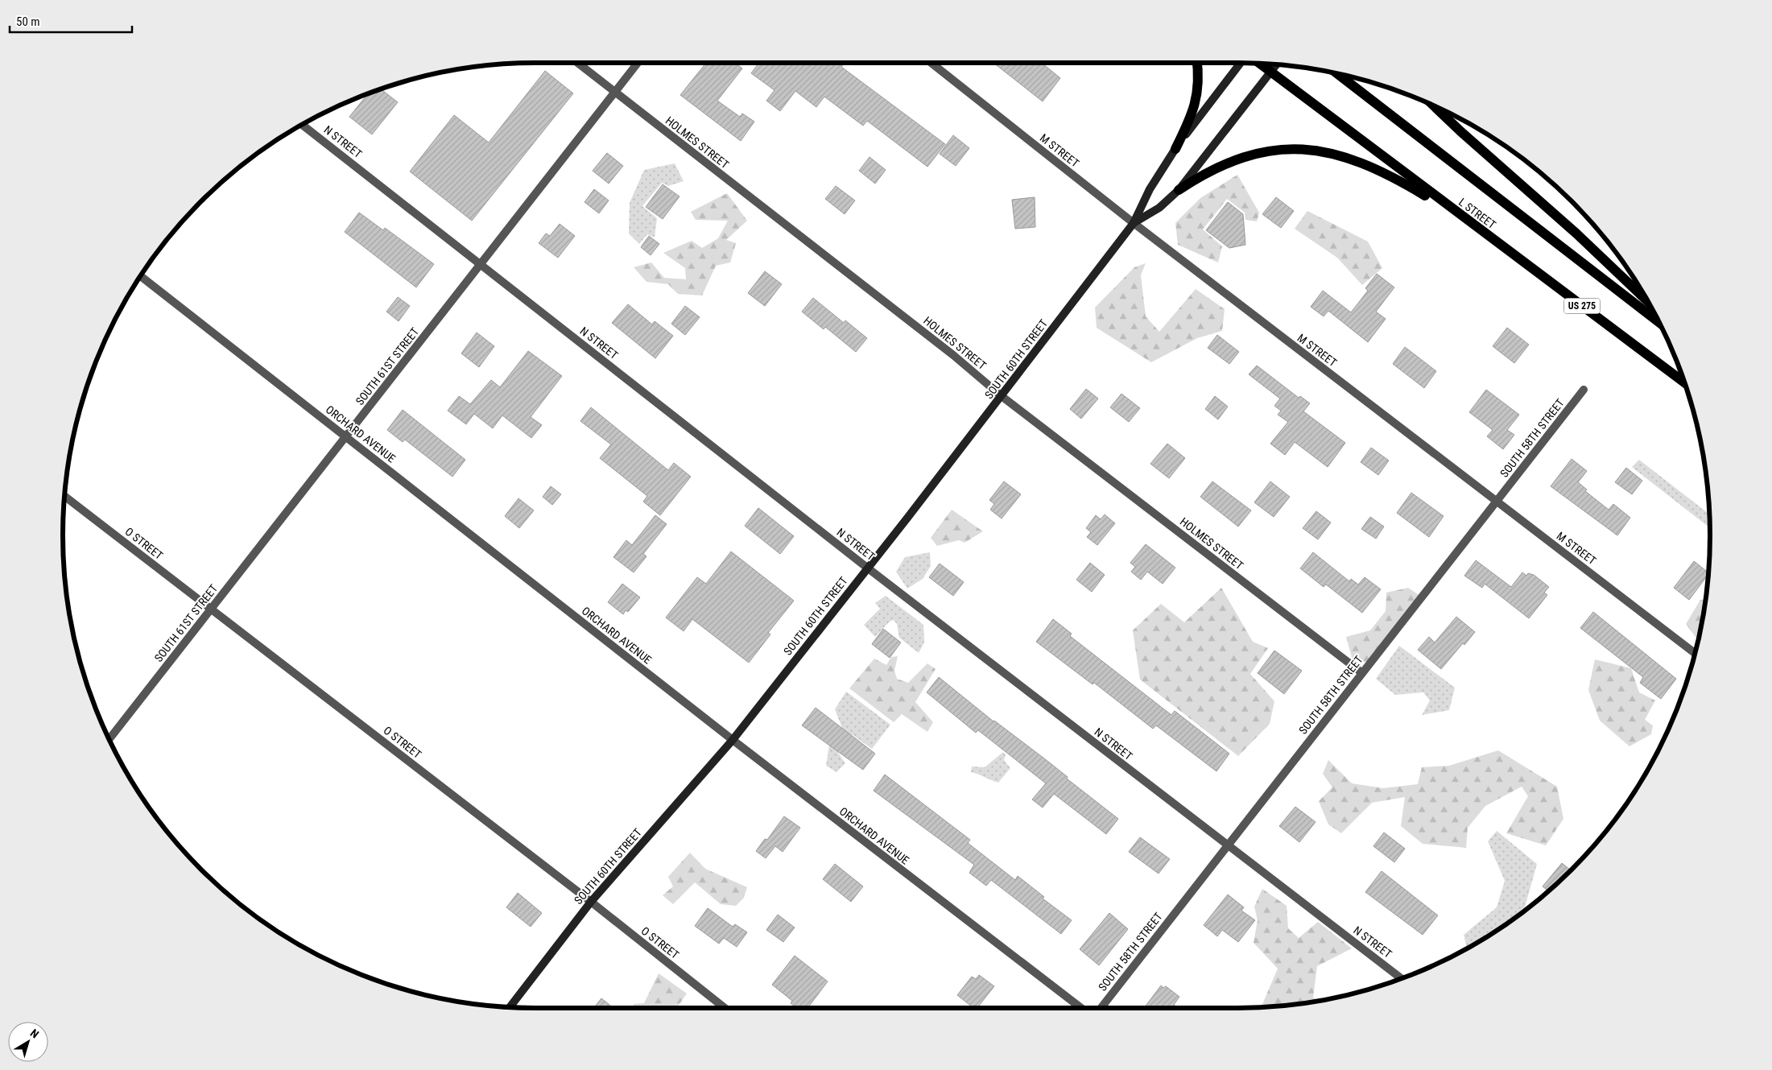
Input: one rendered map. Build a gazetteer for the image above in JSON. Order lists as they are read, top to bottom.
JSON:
{
  "streets": {
    "main road": ["L STREET", "US 275", "SOUTH 60TH STREET"],
    "street": [
      "N STREET",
      "HOLMES STREET",
      "M STREET",
      "SOUTH 61ST STREET",
      "ORCHARD AVENUE",
      "SOUTH 58TH STREET",
      "O STREET"
    ]
  },
  "crossings": [
    ["N STREET", "SOUTH 60TH STREET"],
    ["N STREET", "SOUTH 61ST STREET"],
    ["N STREET", "SOUTH 58TH STREET"],
    ["HOLMES STREET", "SOUTH 60TH STREET"],
    ["HOLMES STREET", "SOUTH 61ST STREET"],
    ["HOLMES STREET", "SOUTH 58TH STREET"],
    ["M STREET", "SOUTH 60TH STREET"],
    ["M STREET", "SOUTH 58TH STREET"],
    ["L STREET", "SOUTH 60TH STREET"],
    ["SOUTH 60TH STREET", "ORCHARD AVENUE"],
    ["SOUTH 60TH STREET", "O STREET"],
    ["SOUTH 61ST STREET", "ORCHARD AVENUE"],
    ["SOUTH 61ST STREET", "O STREET"]
  ],
  "scale_bar": "50 m",
  "north": "top right"
}
